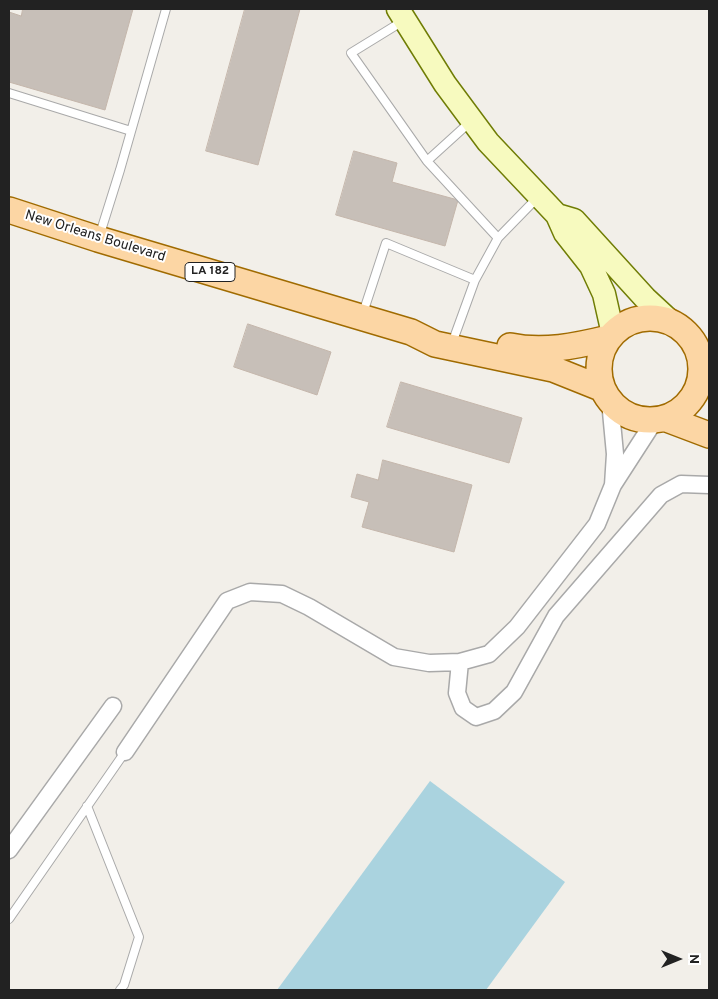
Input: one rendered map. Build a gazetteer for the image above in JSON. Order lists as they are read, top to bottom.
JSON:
{
  "streets": {
    "main road": ["New Orleans Boulevard", "LA 182"]
  },
  "north": "right"
}
